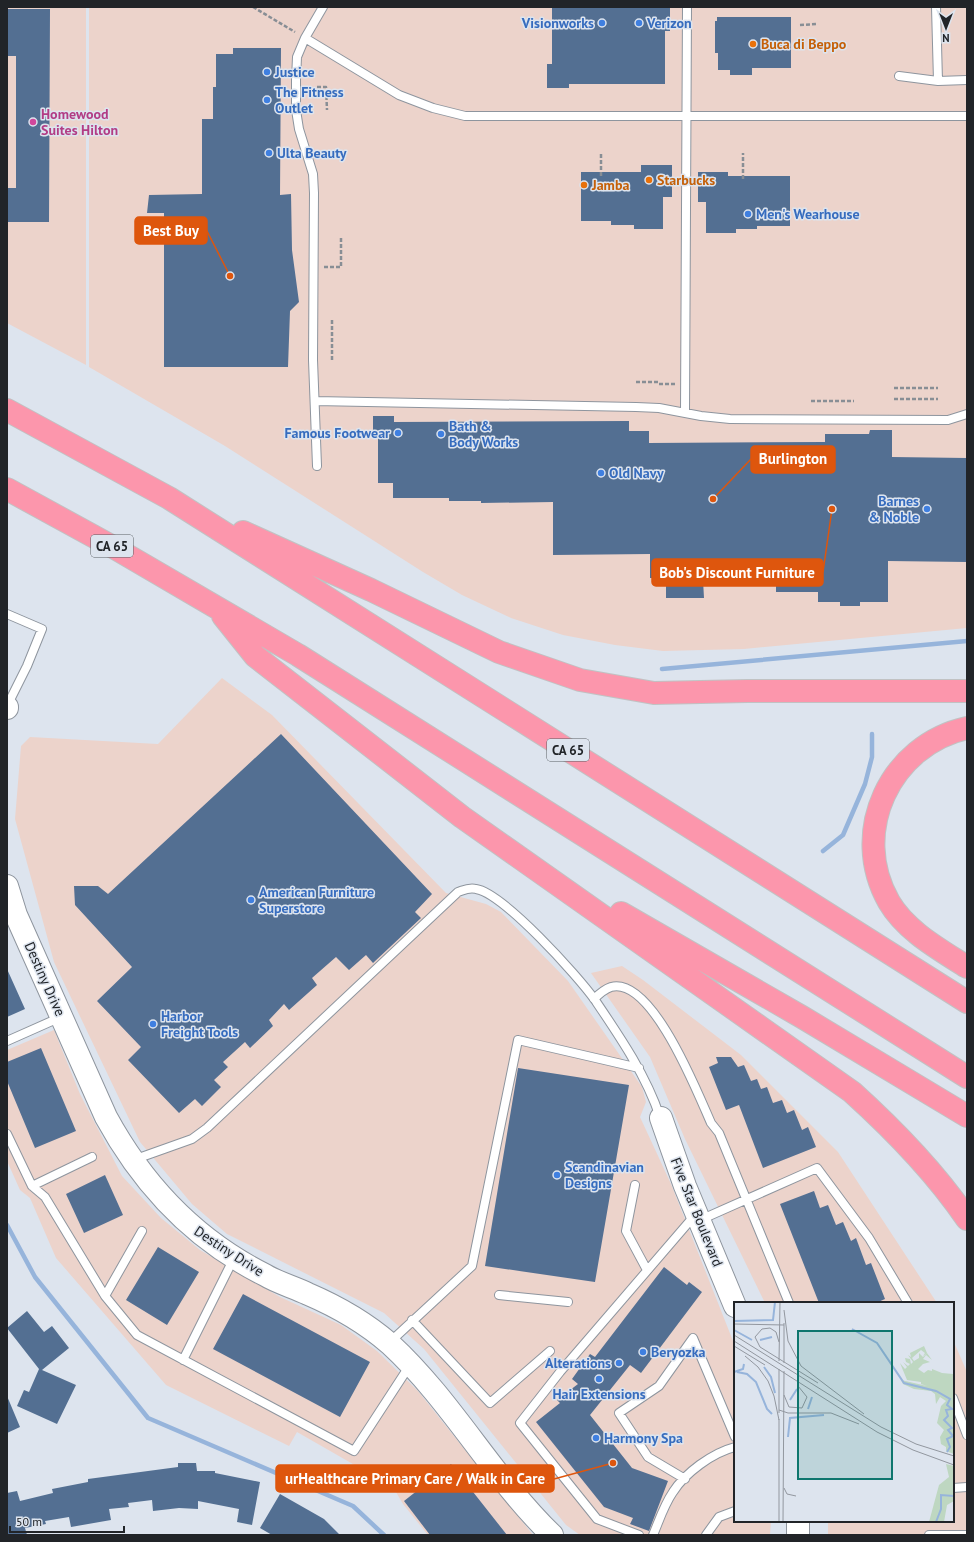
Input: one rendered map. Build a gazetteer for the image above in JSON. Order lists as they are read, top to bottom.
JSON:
{
  "streets": {
    "highway": ["CA 65"],
    "street": ["Destiny Drive", "Five Star Boulevard"]
  },
  "places": [
    "Visionworks",
    "Verizon",
    "Buca di Beppo",
    "Justice",
    "The Fitness Outlet",
    "Homewood Suites Hilton",
    "Ulta Beauty",
    "Starbucks",
    "Jamba",
    "Men's Wearhouse",
    "Best Buy",
    "Famous Footwear",
    "Bath & Body Works",
    "Old Navy",
    "Burlington",
    "Bob's Discount Furniture",
    "Barnes & Noble",
    "American Furniture Superstore",
    "Harbor Freight Tools",
    "Scandinavian Designs",
    "Beryozka",
    "Alterations",
    "Hair Extensions",
    "Harmony Spa",
    "urHealthcare Primary Care / Walk in Care"
  ],
  "scale_bar": "50 m",
  "north": "bottom"
}
